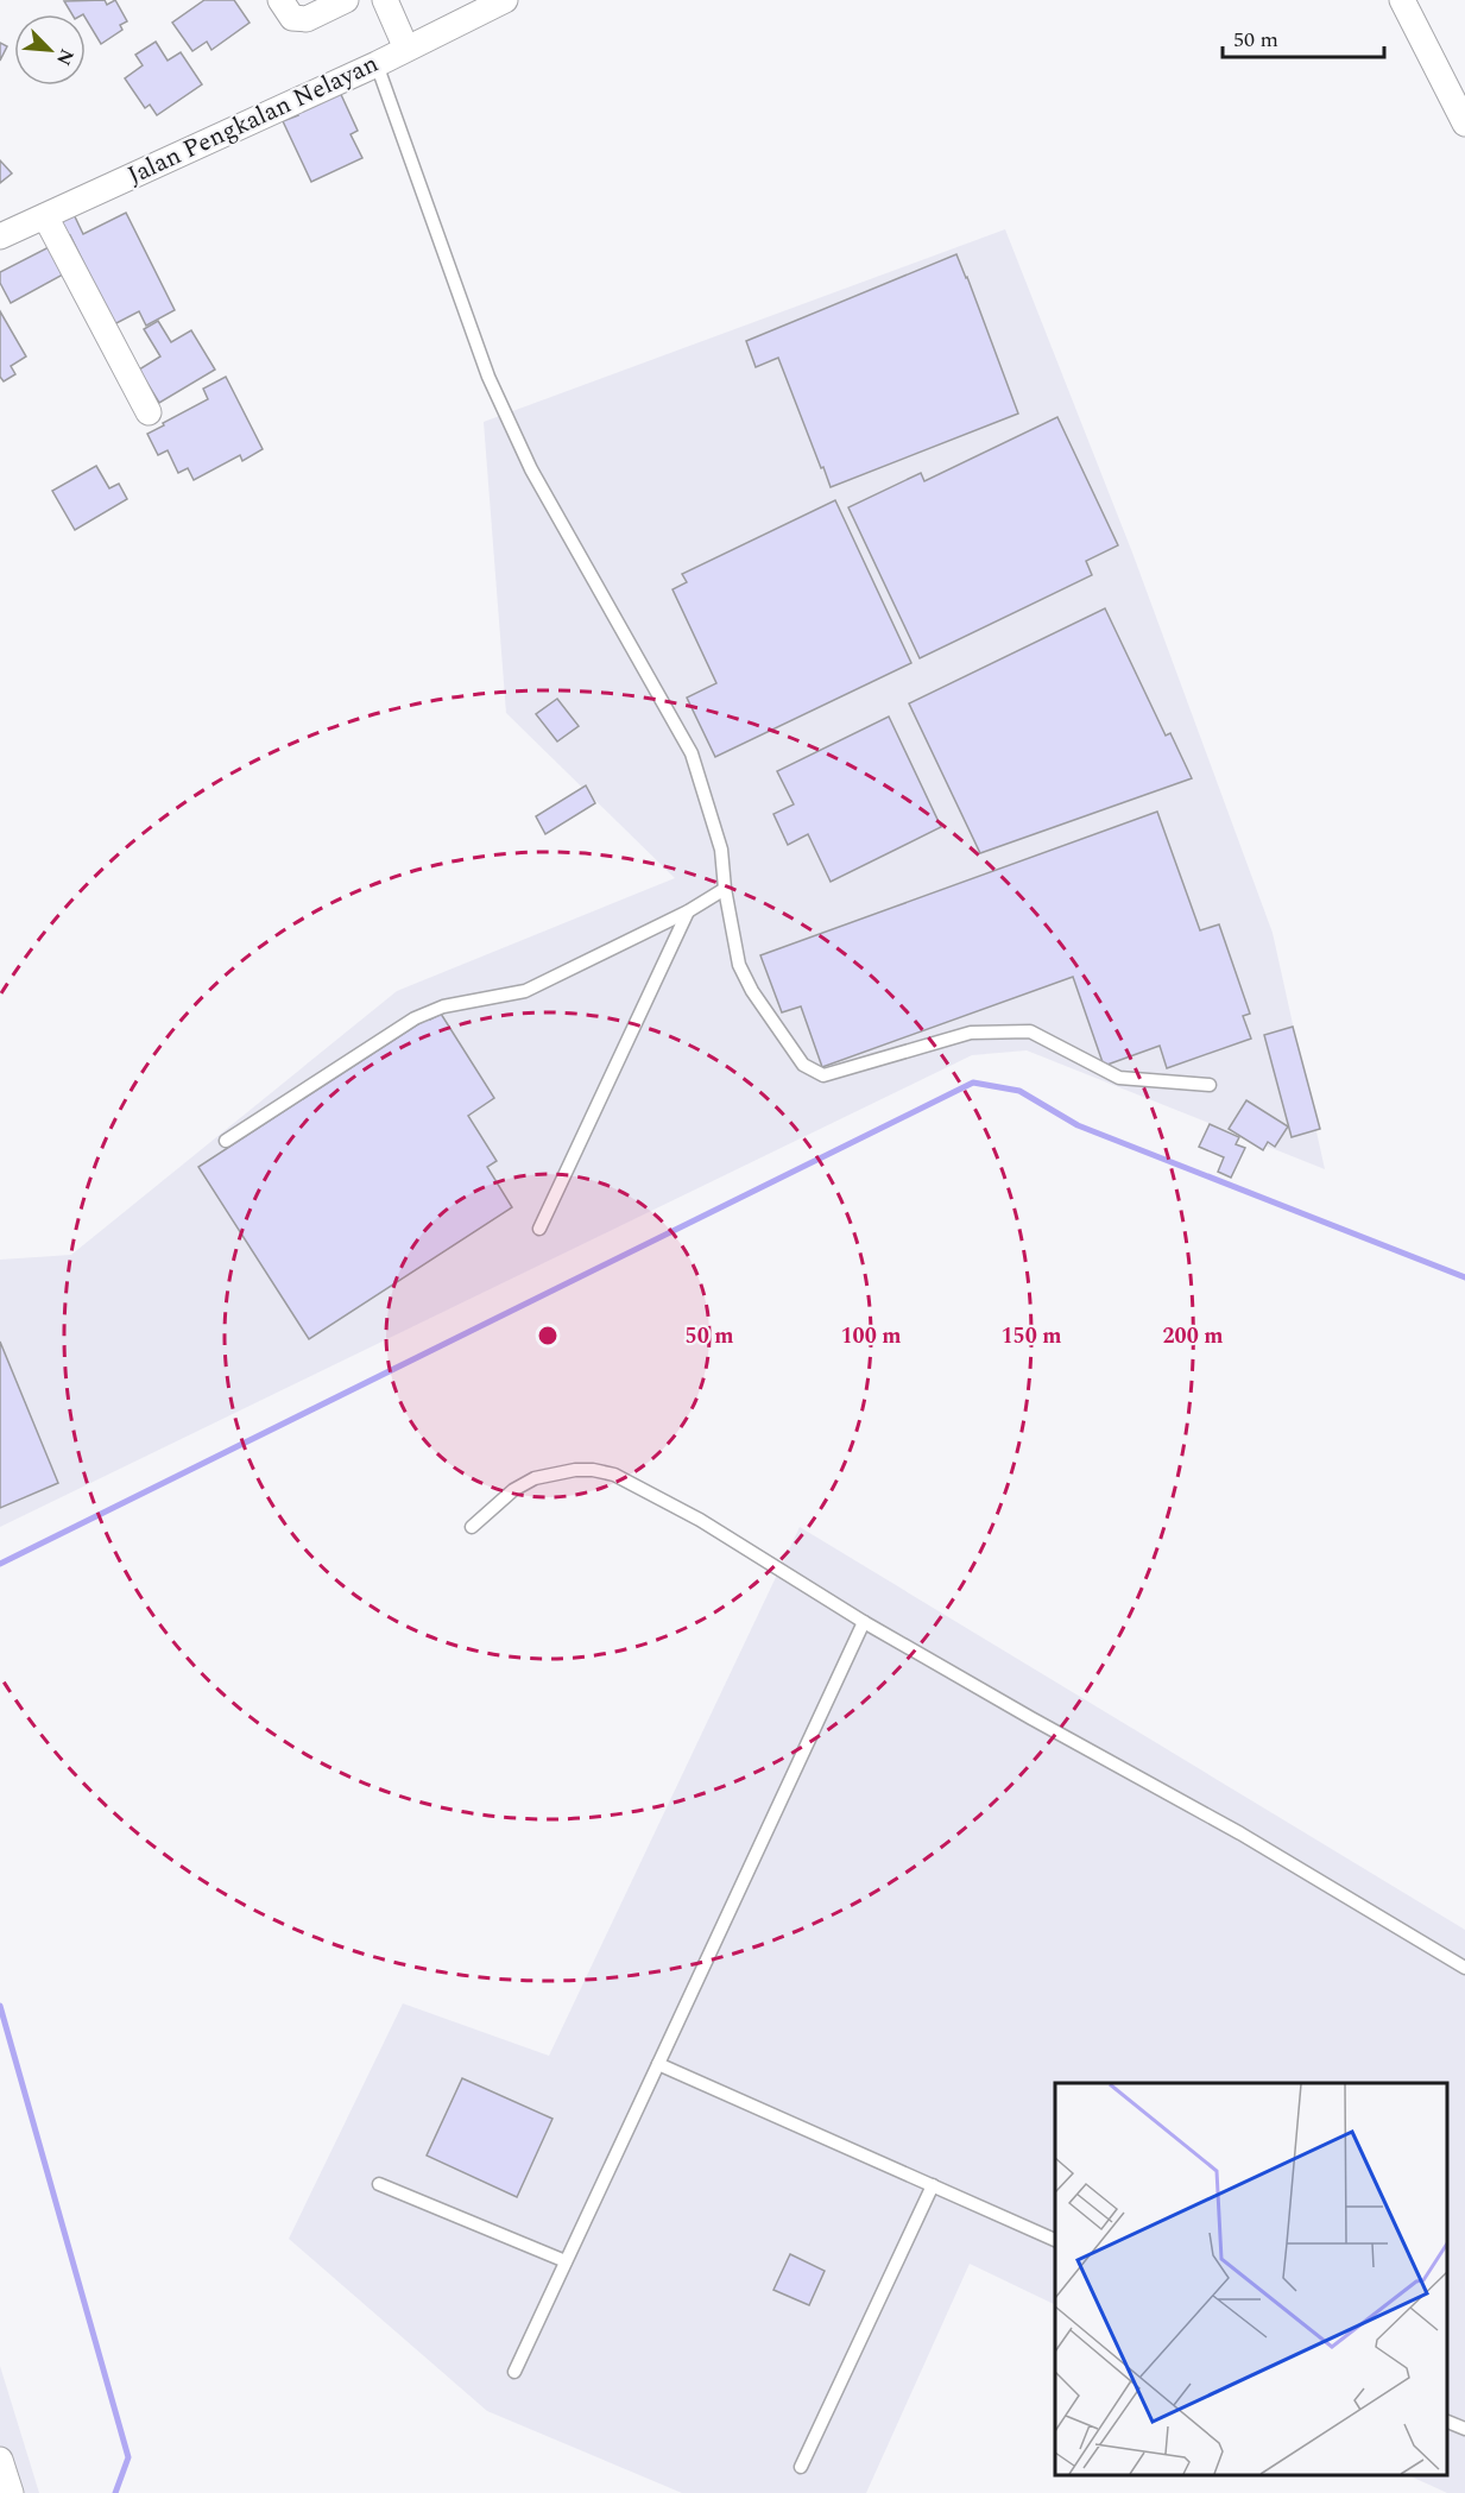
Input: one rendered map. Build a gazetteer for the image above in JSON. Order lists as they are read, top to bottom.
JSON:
{
  "streets": {
    "street": ["Jalan Pengkalan Nelayan"]
  },
  "scale_bar": "50 m",
  "north": "bottom right",
  "rings": [
    "50 m",
    "100 m",
    "150 m",
    "200 m"
  ]
}
